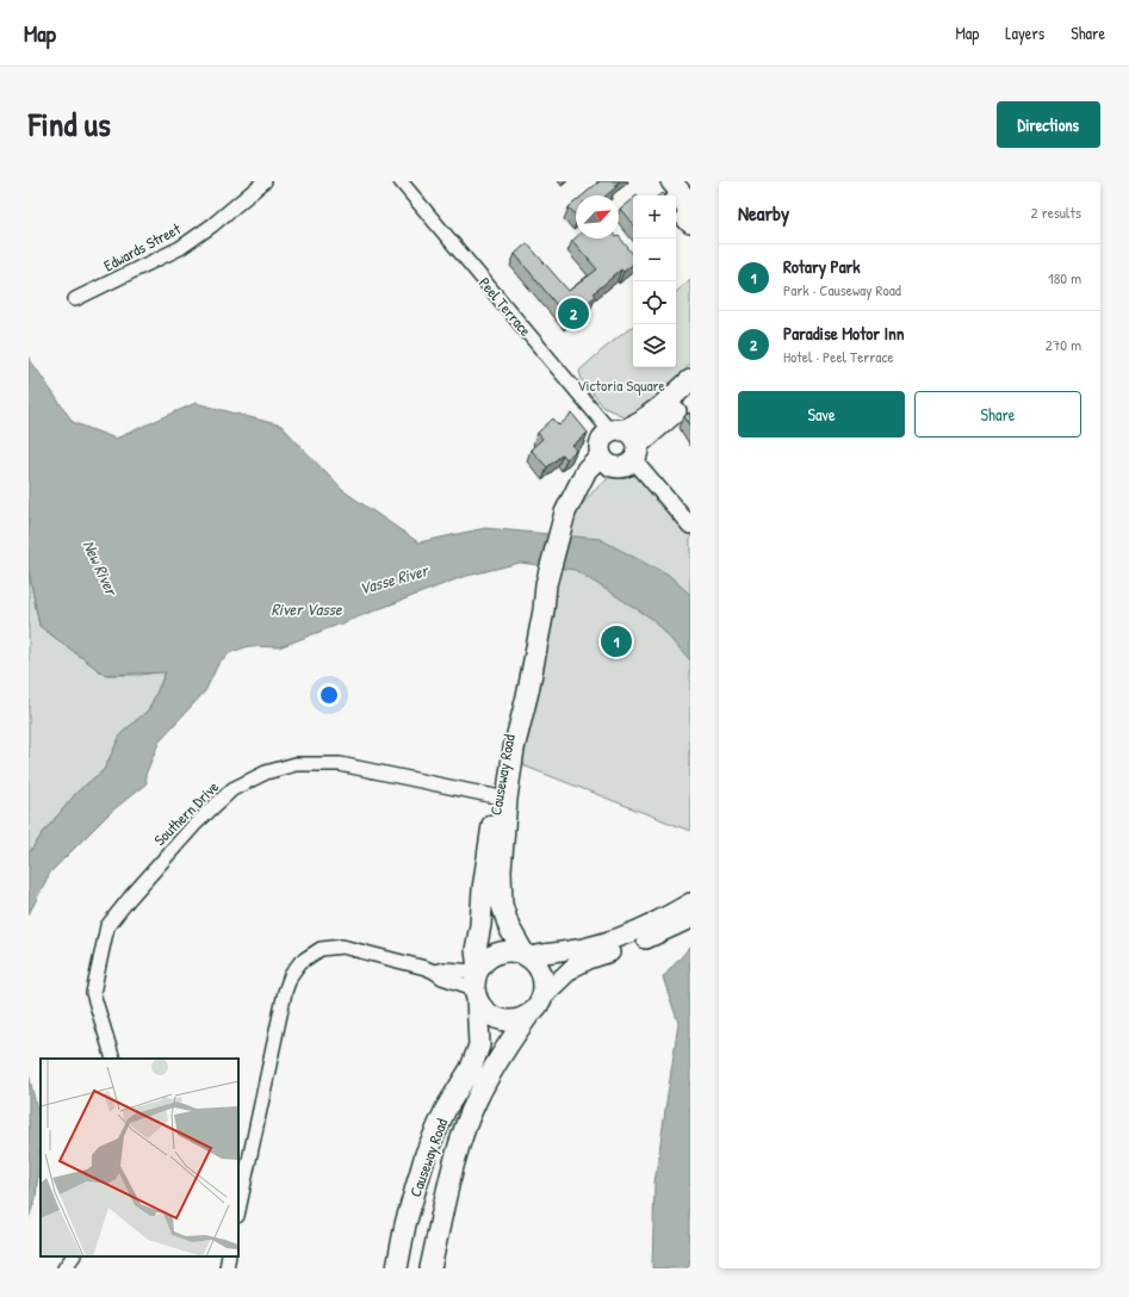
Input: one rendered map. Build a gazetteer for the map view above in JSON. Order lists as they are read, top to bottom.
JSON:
{
  "streets": {
    "main road": ["Causeway Road"],
    "street": ["Edwards Street", "Peel Terrace", "Southern Drive"]
  },
  "crossings": [
    ["Peel Terrace", "Causeway Road"],
    ["Causeway Road", "Southern Drive"]
  ],
  "water": ["New River", "Vasse River", "River Vasse"],
  "parks": ["Victoria Square"],
  "north": "top right",
  "page": {
    "header": "Map",
    "nav": ["Map", "Layers", "Share"],
    "title": "Find us",
    "buttons": [
      "Directions",
      ["Save", "Share"]
    ],
    "heading": ["Nearby", "2 results"],
    "map_buttons": ["+", "−"],
    "list": [
      {
        "mark": "1",
        "name": "Rotary Park",
        "note": "Park · Causeway Road",
        "value": "180 m"
      },
      {
        "mark": "2",
        "name": "Paradise Motor Inn",
        "note": "Hotel · Peel Terrace",
        "value": "270 m"
      }
    ],
    "pins": ["2", "1"]
  }
}
